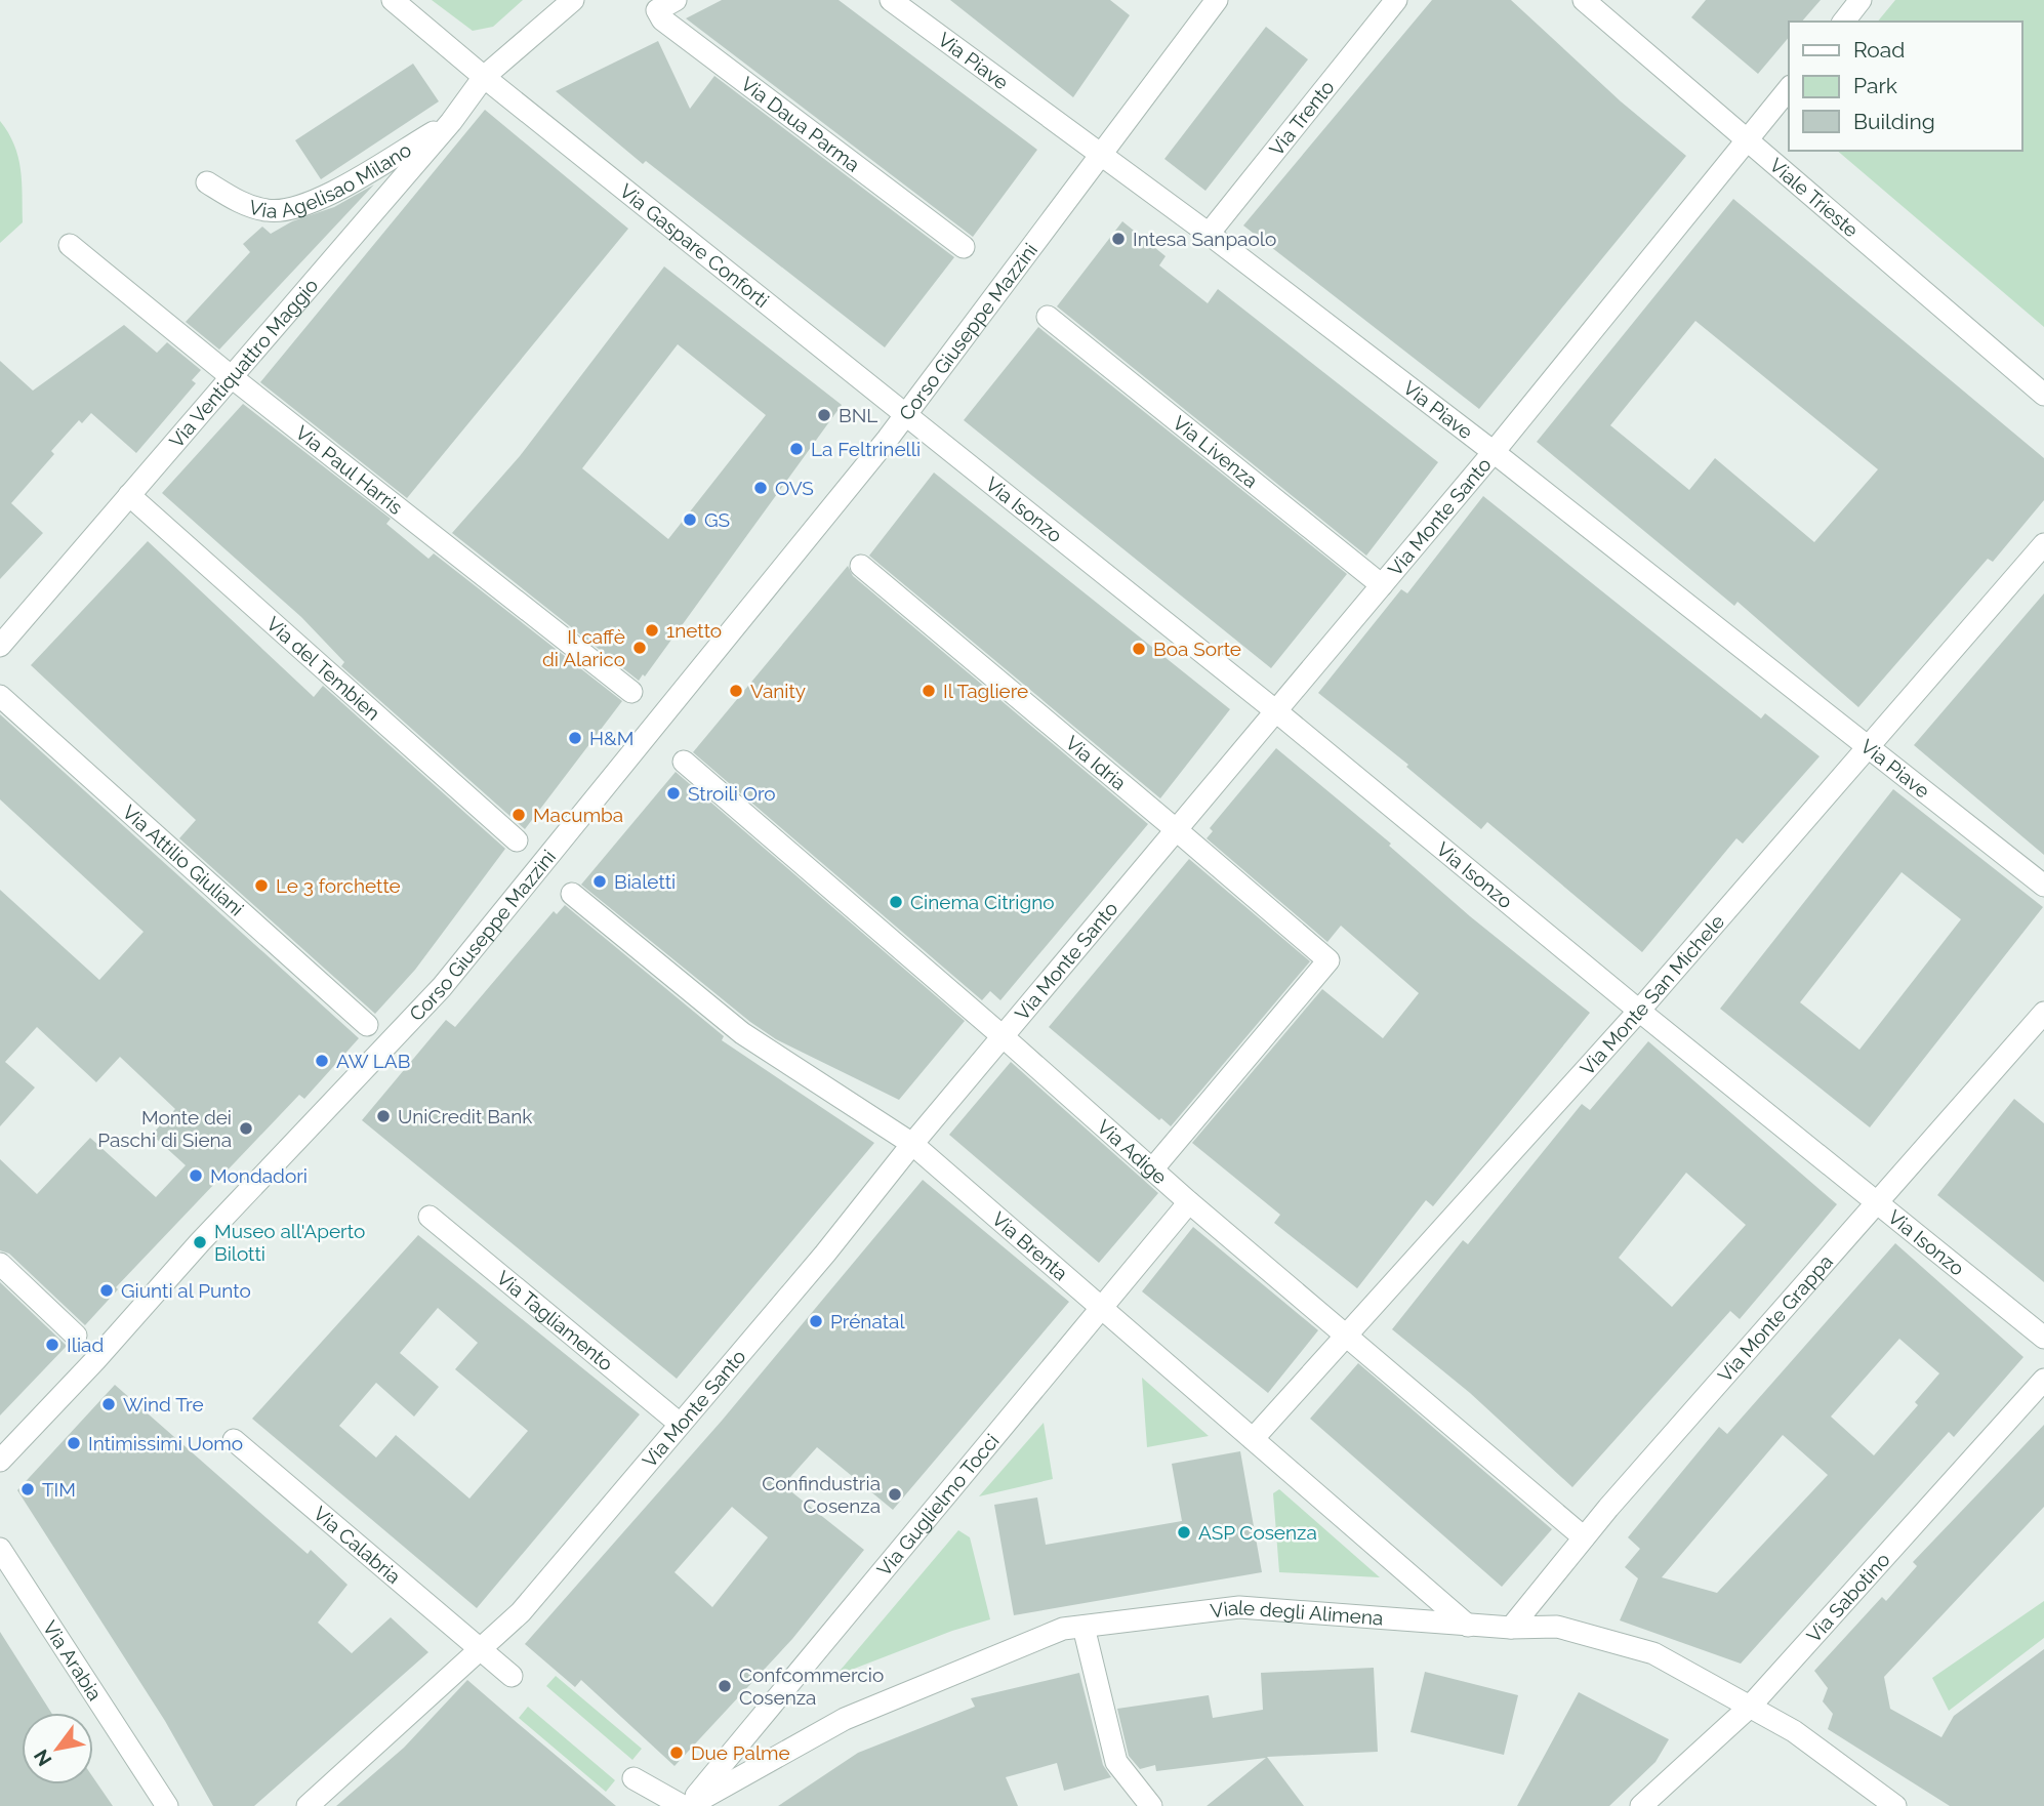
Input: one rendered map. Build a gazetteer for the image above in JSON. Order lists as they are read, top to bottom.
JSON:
{
  "streets": {
    "street": [
      "Via Piave",
      "Via Trento",
      "Via Daua Parma",
      "Via Agelisao Milano",
      "Viale Trieste",
      "Via Gaspare Conforti",
      "Corso Giuseppe Mazzini",
      "Via Ventiquattro Maggio",
      "Via Livenza",
      "Via Paul Harris",
      "Via Isonzo",
      "Via Monte Santo",
      "Via del Tembien",
      "Via Idria",
      "Via Attilio Giuliani",
      "Via Monte San Michele",
      "Via Adige",
      "Via Brenta",
      "Via Monte Grappa",
      "Via Tagliamento",
      "Via Guglielmo Tocci",
      "Via Calabria",
      "Via Sabotino",
      "Viale degli Alimena",
      "Via Arabia"
    ]
  },
  "crossings": [
    ["Via Piave", "Via Trento"],
    ["Via Piave", "Corso Giuseppe Mazzini"],
    ["Via Piave", "Via Monte Santo"],
    ["Via Piave", "Via Monte San Michele"],
    ["Via Agelisao Milano", "Via Ventiquattro Maggio"],
    ["Viale Trieste", "Via Monte Santo"],
    ["Via Gaspare Conforti", "Corso Giuseppe Mazzini"],
    ["Via Gaspare Conforti", "Via Ventiquattro Maggio"],
    ["Via Gaspare Conforti", "Via Isonzo"],
    ["Corso Giuseppe Mazzini", "Via Isonzo"],
    ["Via Ventiquattro Maggio", "Via Paul Harris"],
    ["Via Ventiquattro Maggio", "Via del Tembien"],
    ["Via Livenza", "Via Monte Santo"],
    ["Via Isonzo", "Via Monte Santo"],
    ["Via Isonzo", "Via Monte San Michele"],
    ["Via Isonzo", "Via Monte Grappa"],
    ["Via Monte Santo", "Via Idria"],
    ["Via Monte Santo", "Via Adige"],
    ["Via Monte Santo", "Via Brenta"],
    ["Via Monte Santo", "Via Tagliamento"],
    ["Via Monte Santo", "Via Calabria"],
    ["Via Idria", "Via Adige"],
    ["Via Monte San Michele", "Via Adige"],
    ["Via Monte San Michele", "Via Brenta"],
    ["Via Adige", "Via Monte Grappa"],
    ["Via Adige", "Via Guglielmo Tocci"],
    ["Via Brenta", "Via Guglielmo Tocci"],
    ["Via Brenta", "Viale degli Alimena"],
    ["Via Monte Grappa", "Viale degli Alimena"],
    ["Via Guglielmo Tocci", "Viale degli Alimena"],
    ["Via Sabotino", "Viale degli Alimena"]
  ],
  "places": [
    "Intesa Sanpaolo",
    "BNL",
    "La Feltrinelli",
    "OVS",
    "GS",
    "1netto",
    "Il caffè di Alarico",
    "Boa Sorte",
    "Vanity",
    "Il Tagliere",
    "H&M",
    "Stroili Oro",
    "Macumba",
    "Bialetti",
    "Le 3 forchette",
    "Cinema Citrigno",
    "AW LAB",
    "UniCredit Bank",
    "Monte dei Paschi di Siena",
    "Mondadori",
    "Museo all'Aperto Bilotti",
    "Giunti al Punto",
    "Prénatal",
    "Iliad",
    "Wind Tre",
    "Intimissimi Uomo",
    "TIM",
    "Confindustria Cosenza",
    "ASP Cosenza",
    "Confcommercio Cosenza",
    "Due Palme"
  ],
  "legend": ["Road", "Park", "Building"],
  "north": "bottom left"
}
